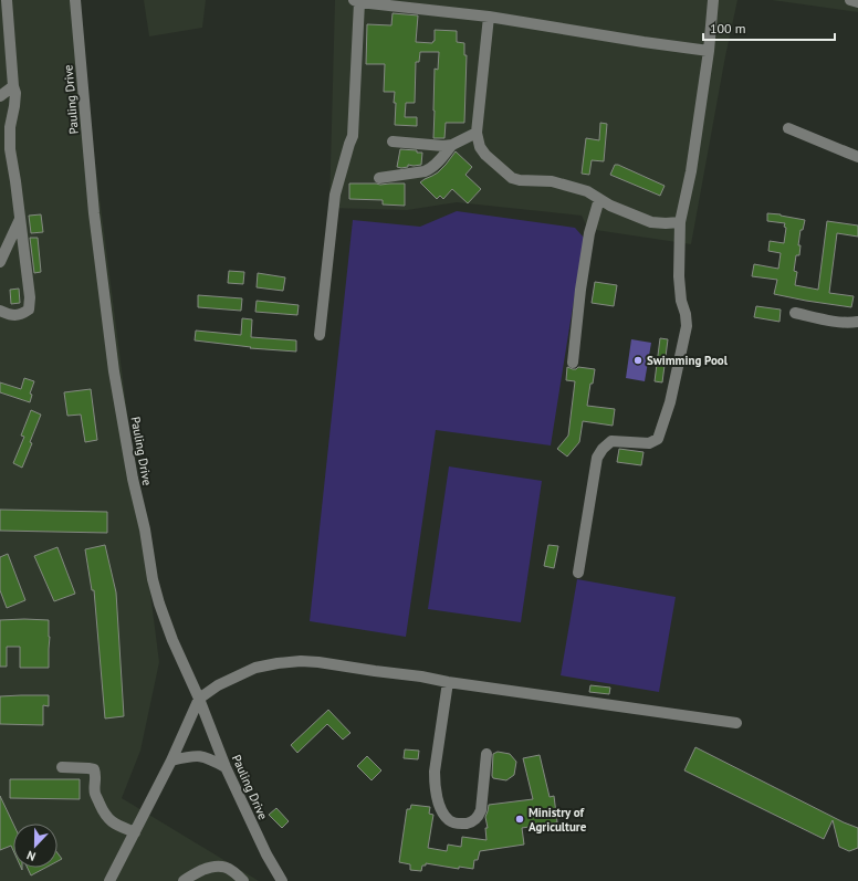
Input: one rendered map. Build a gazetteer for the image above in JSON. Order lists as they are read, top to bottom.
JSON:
{
  "streets": {
    "street": ["Pauling Drive"]
  },
  "places": ["Swimming Pool", "Ministry of Agriculture"],
  "scale_bar": "100 m",
  "north": "bottom"
}
